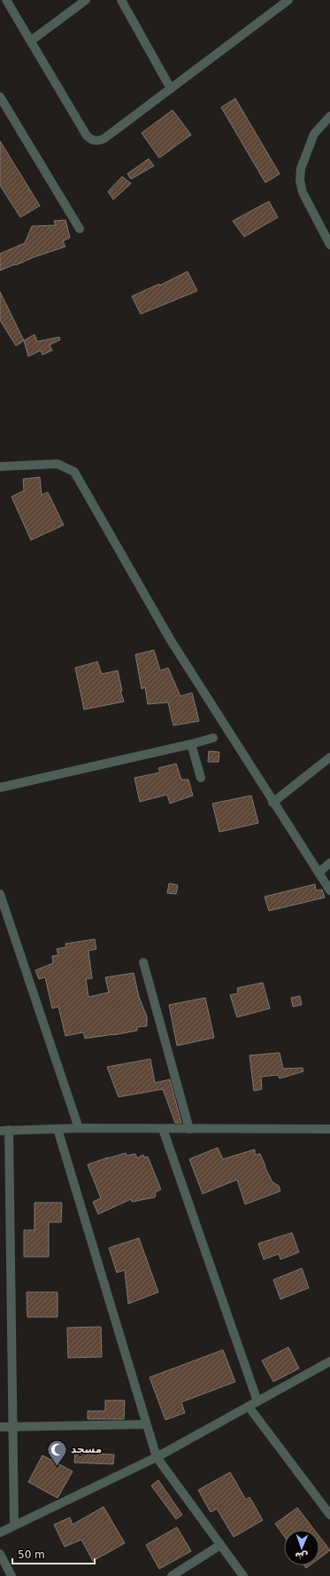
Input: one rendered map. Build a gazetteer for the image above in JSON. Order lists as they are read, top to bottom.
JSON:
{
  "places": {
    "mosque": ["مسجد"]
  },
  "scale_bar": "50 m",
  "north": "bottom"
}
